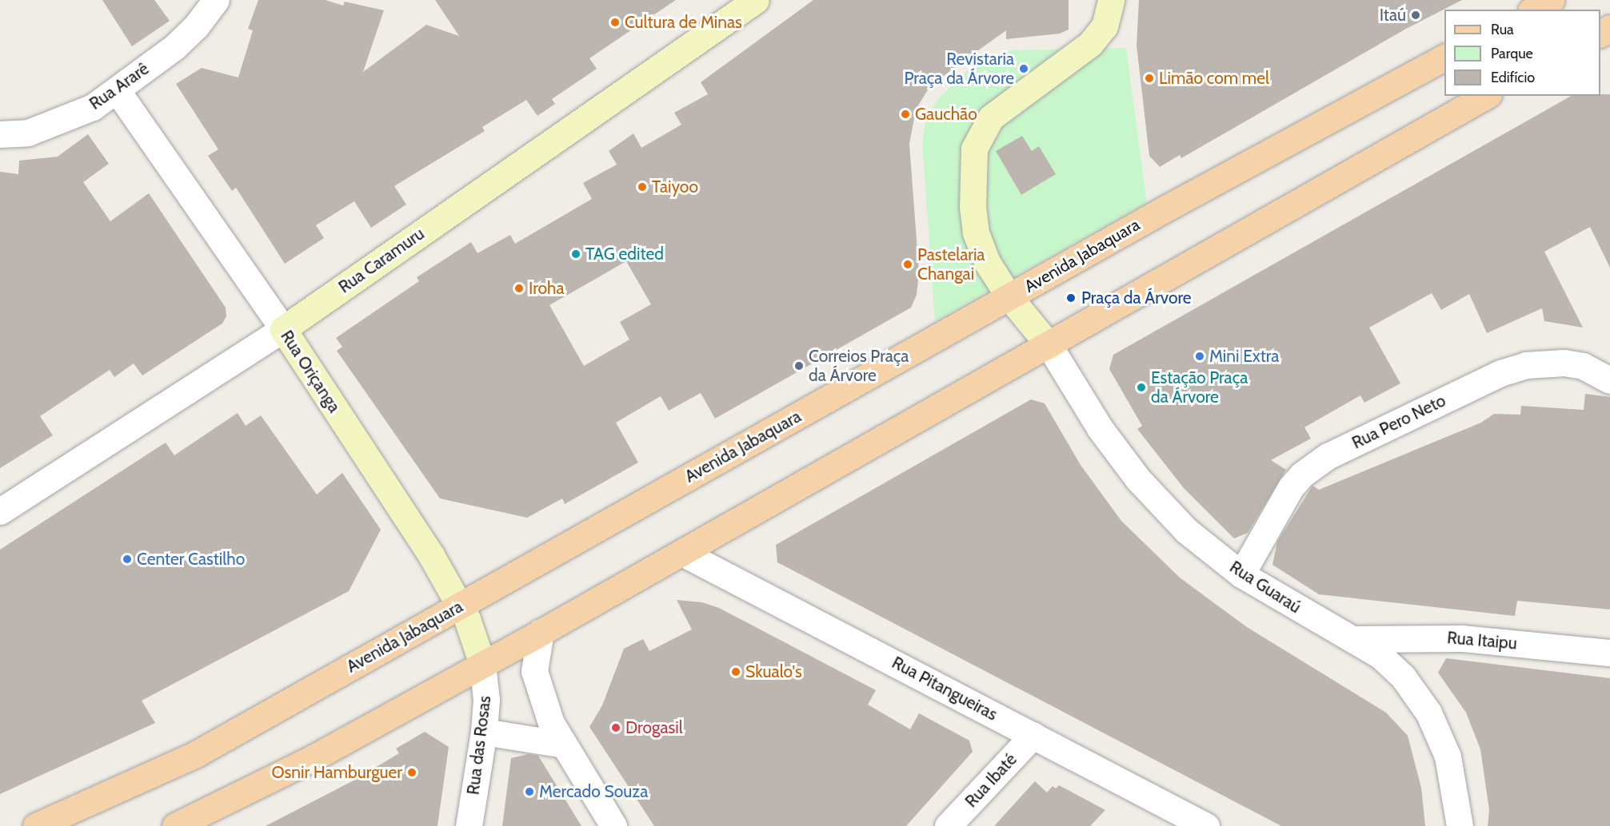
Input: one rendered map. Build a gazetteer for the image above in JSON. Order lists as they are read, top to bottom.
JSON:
{
  "streets": {
    "main road": ["Avenida Jabaquara"],
    "street": [
      "Rua Ararê",
      "Rua Caramuru",
      "Rua Oriçanga",
      "Rua Pero Neto",
      "Rua Guaraú",
      "Rua Itaipu",
      "Rua Pitangueiras",
      "Rua das Rosas",
      "Rua Ibaté"
    ]
  },
  "crossings": [
    ["Rua Ararê", "Rua Oriçanga"],
    ["Avenida Jabaquara", "Rua Oriçanga"],
    ["Rua Caramuru", "Rua Oriçanga"],
    ["Rua Oriçanga", "Rua das Rosas"],
    ["Rua Pero Neto", "Rua Guaraú"],
    ["Rua Guaraú", "Rua Itaipu"],
    ["Rua Pitangueiras", "Rua Ibaté"]
  ],
  "places": [
    "Itaú",
    "Cultura de Minas",
    "Revistaria Praça da Árvore",
    "Limão com mel",
    "Gauchão",
    "Taiyoo",
    "TAG edited",
    "Pastelaria Changai",
    "Iroha",
    "Praça da Árvore",
    "Mini Extra",
    "Correios Praça da Árvore",
    "Estação Praça da Árvore",
    "Center Castilho",
    "Skualo's",
    "Drogasil",
    "Osnir Hamburguer",
    "Mercado Souza"
  ],
  "legend": ["Rua", "Parque", "Edifício"]
}
